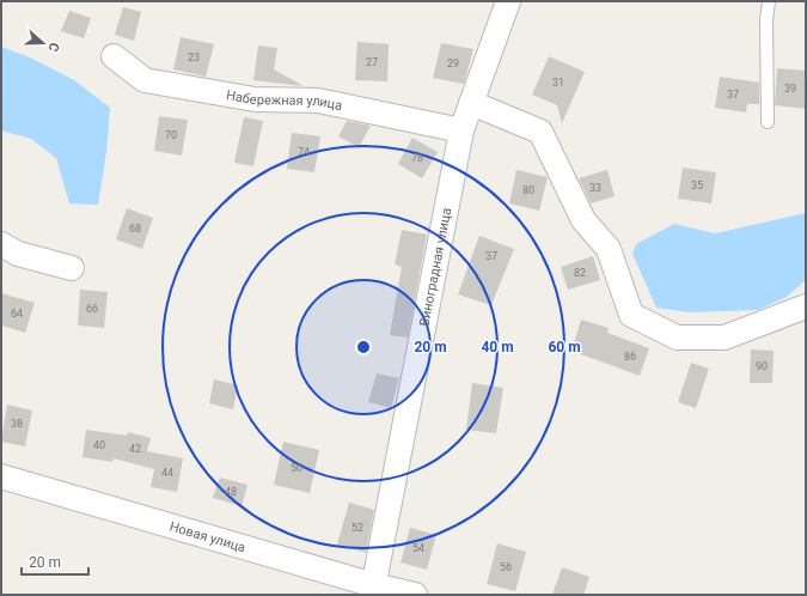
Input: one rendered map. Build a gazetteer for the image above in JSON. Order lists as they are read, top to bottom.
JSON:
{
  "streets": {
    "street": ["Набережная улица", "Виноградная улица", "Новая улица"]
  },
  "crossings": [
    ["Набережная улица", "Виноградная улица"],
    ["Виноградная улица", "Новая улица"]
  ],
  "house_numbers": [
    "23",
    "27",
    "29",
    "31",
    "39",
    "37",
    "70",
    "74",
    "78",
    "35",
    "33",
    "80",
    "68",
    "37",
    "82",
    "66",
    "64",
    "86",
    "90",
    "38",
    "40",
    "42",
    "50",
    "44",
    "48",
    "52",
    "54",
    "56"
  ],
  "scale_bar": "20 m",
  "north": "right",
  "rings": ["20 m", "40 m", "60 m"]
}
